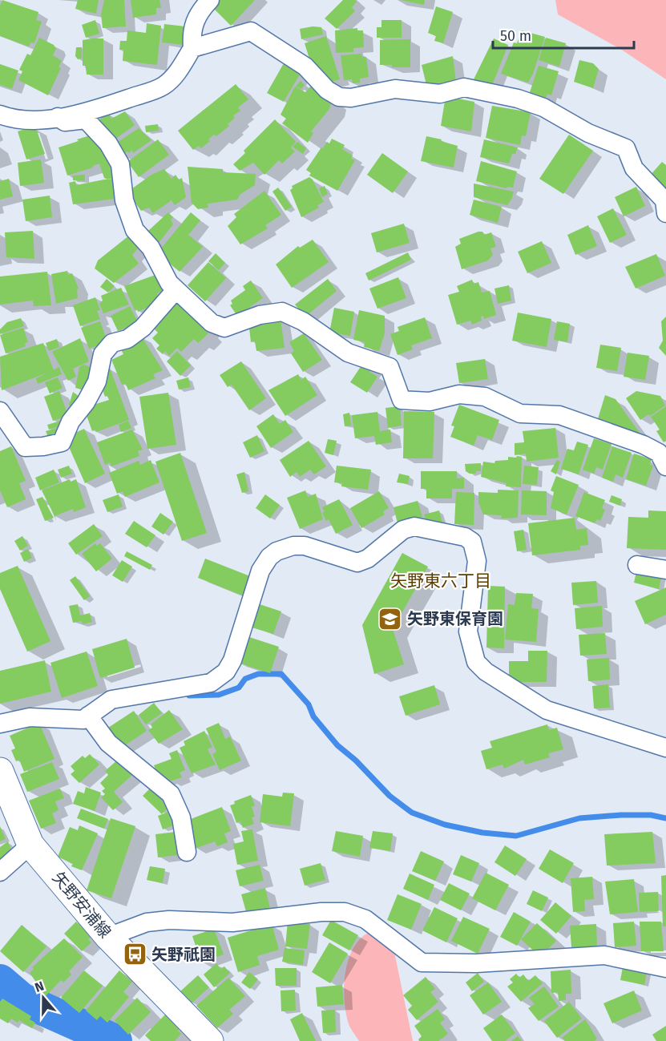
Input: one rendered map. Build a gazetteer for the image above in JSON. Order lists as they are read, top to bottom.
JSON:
{
  "streets": {
    "main road": ["矢野安浦線"]
  },
  "districts": ["矢野東六丁目"],
  "places": {
    "school or university": ["矢野東保育園"],
    "bus stop": ["矢野祇園"]
  },
  "scale_bar": "50 m",
  "north": "top"
}
